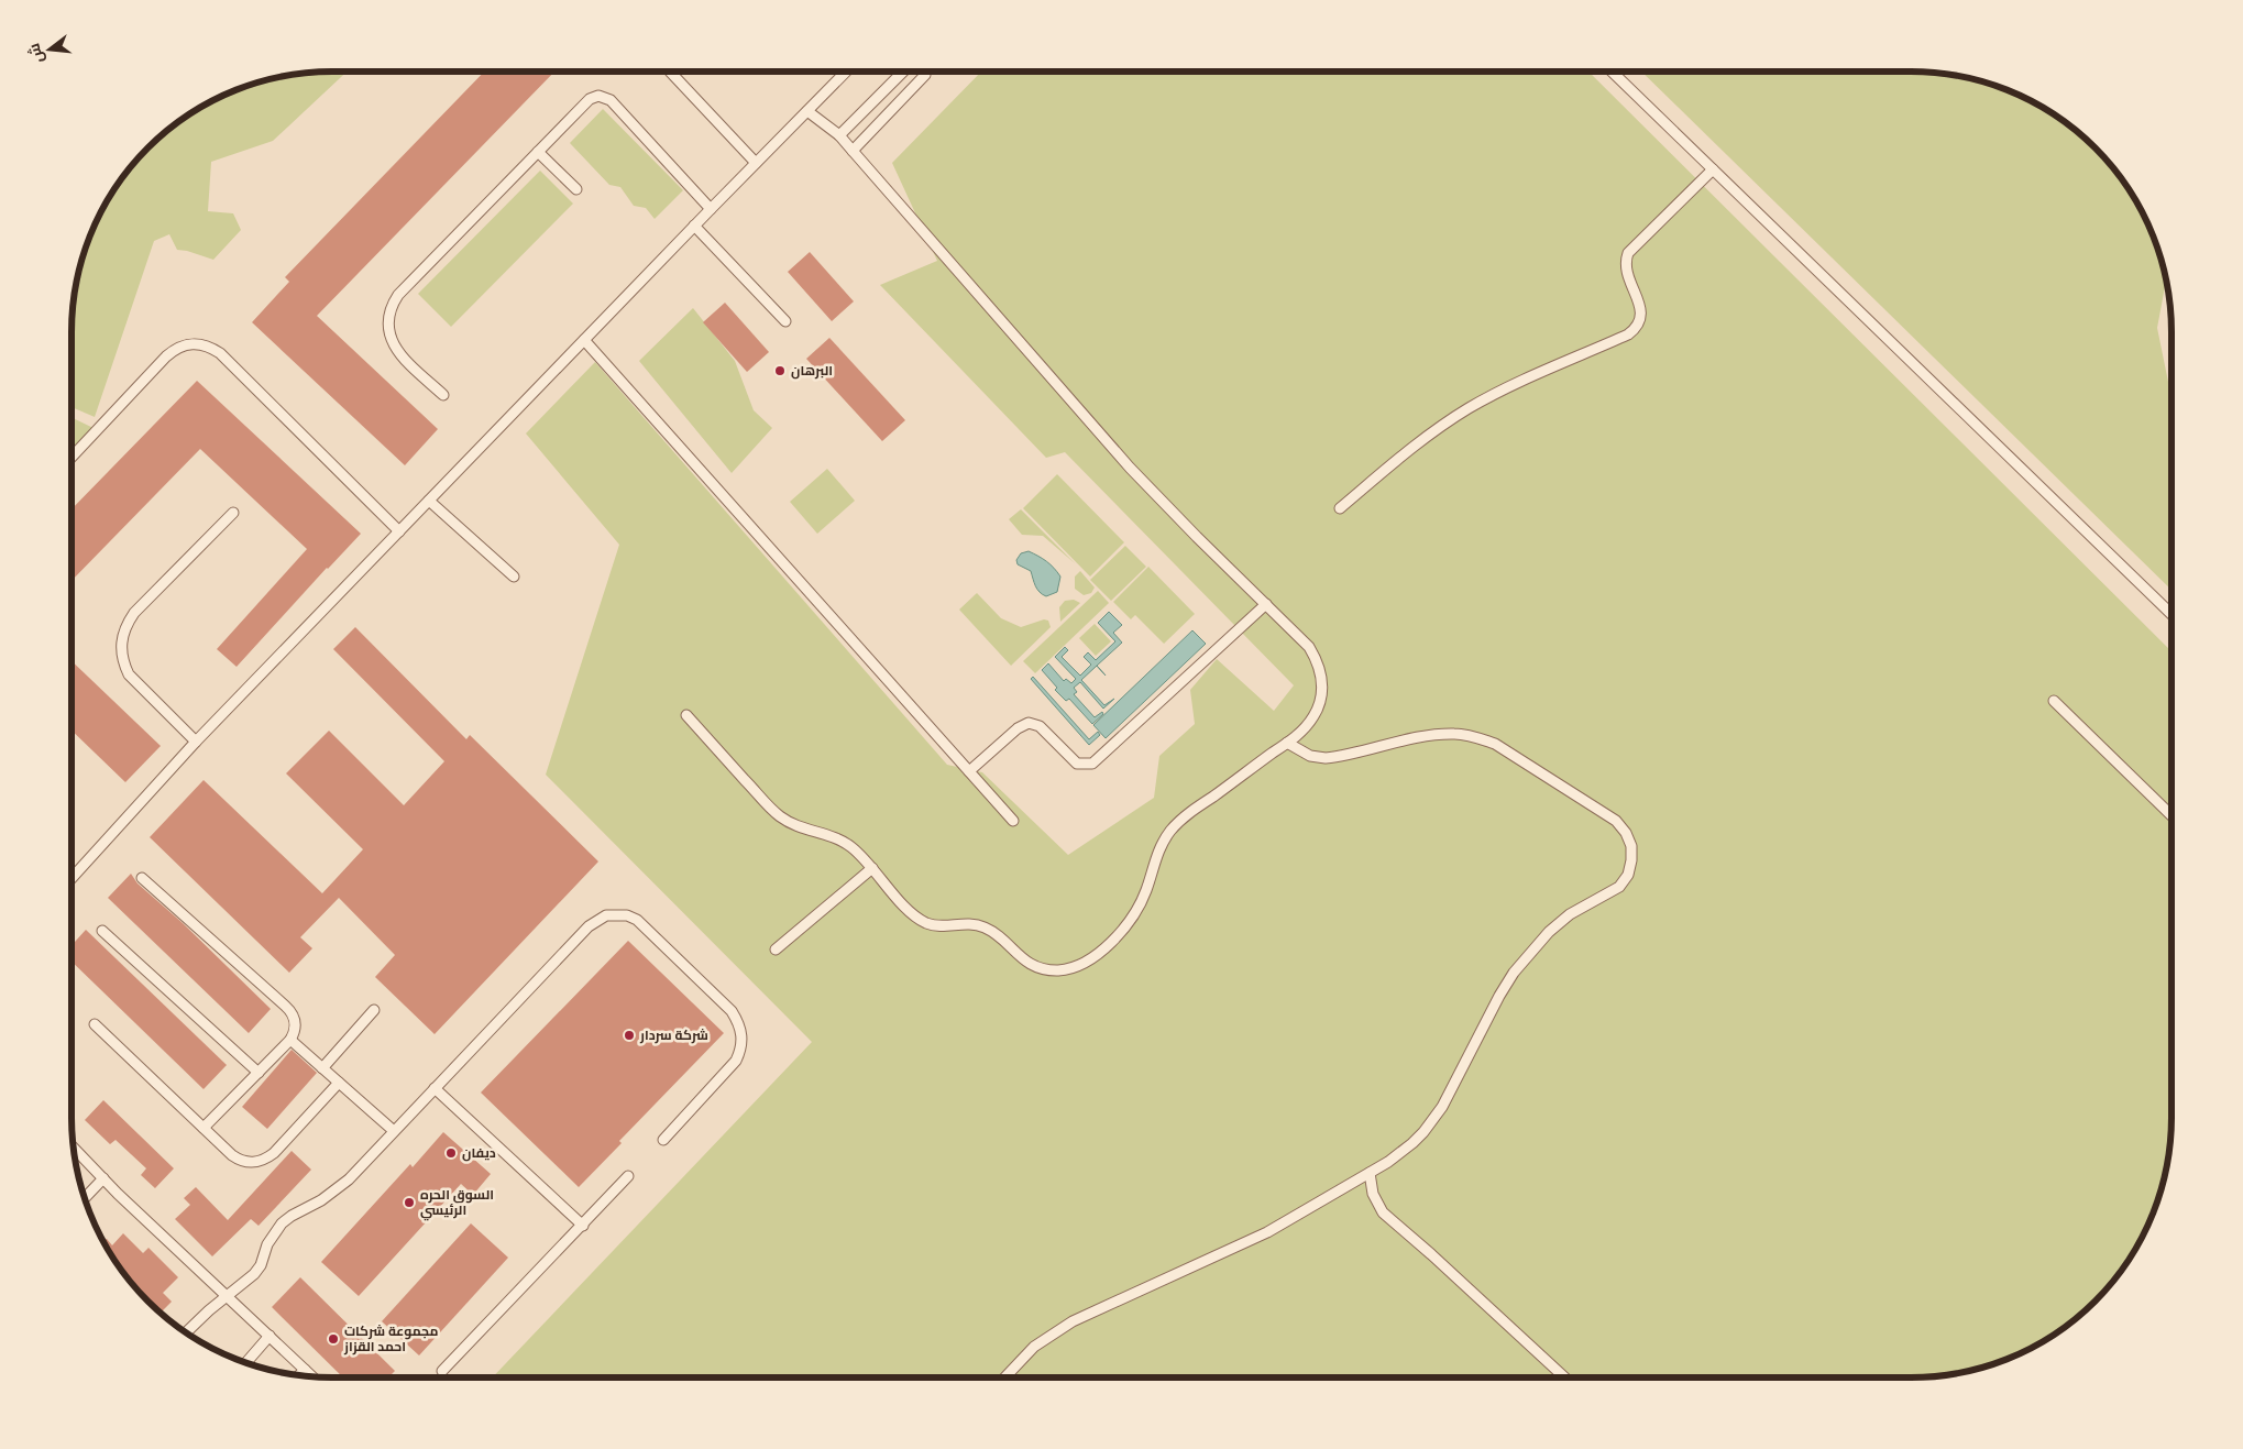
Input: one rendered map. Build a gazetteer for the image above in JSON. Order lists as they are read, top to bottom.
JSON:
{
  "places": [
    "البرهان",
    "شركة سردار",
    "ديفان",
    "السوق الحره الرئيسي",
    "مجموعة شركات احمد القزاز"
  ],
  "north": "left"
}
